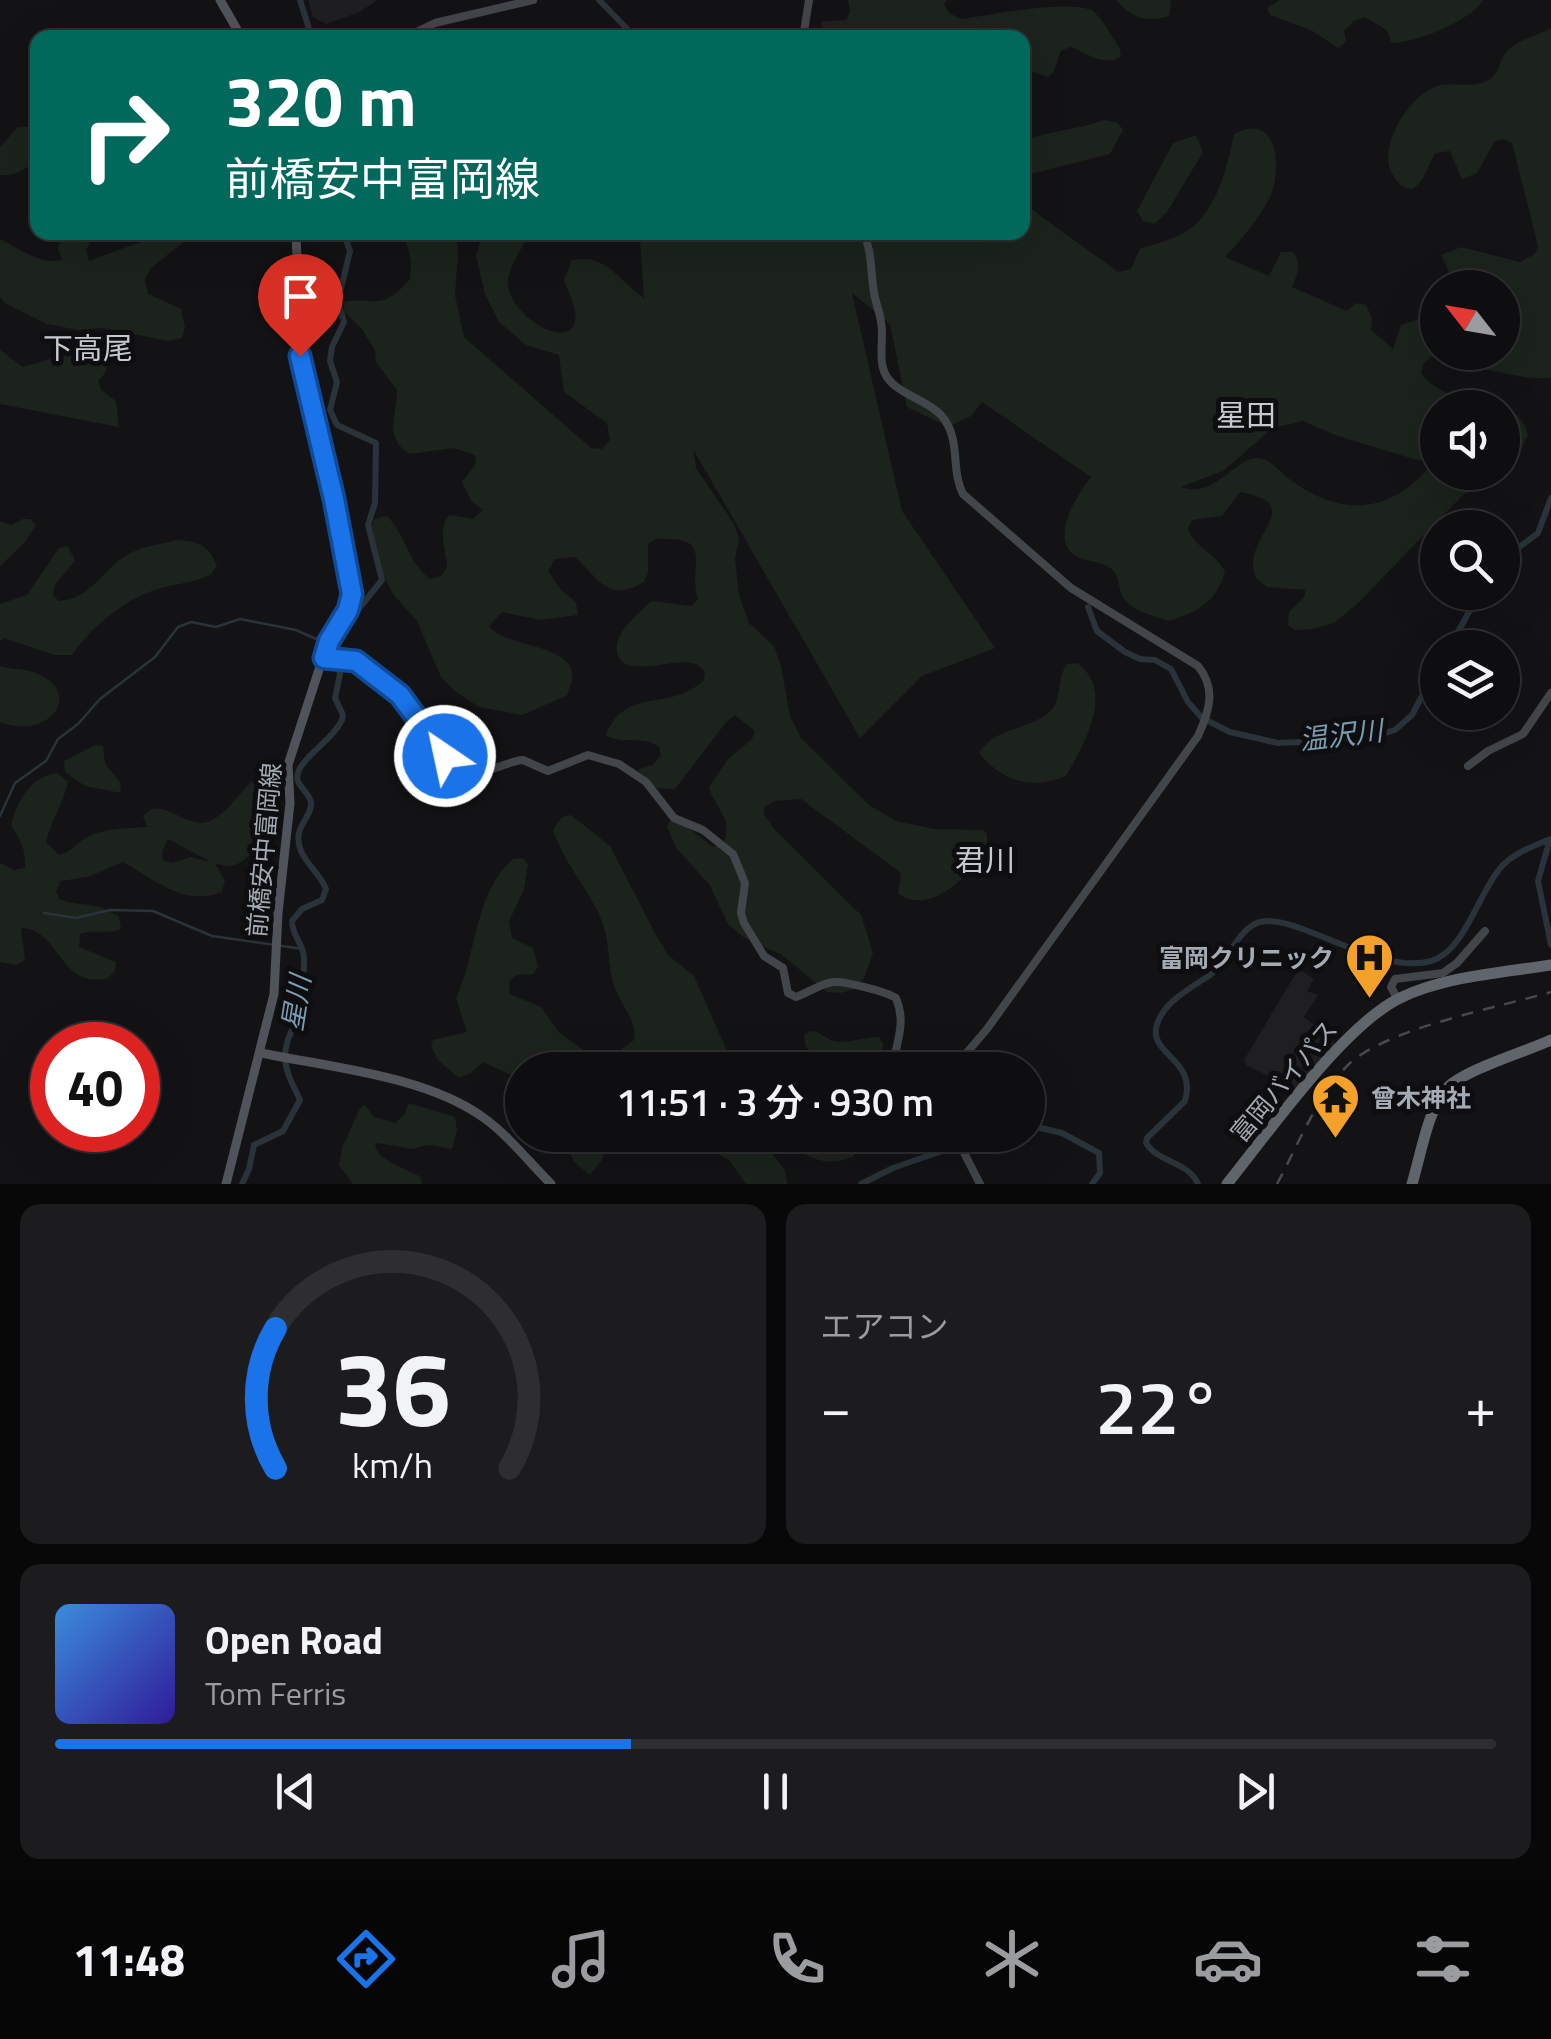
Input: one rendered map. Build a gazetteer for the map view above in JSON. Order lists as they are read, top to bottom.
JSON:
{
  "streets": {
    "highway": ["富岡バイパス"],
    "main road": ["前橋安中富岡線"]
  },
  "districts": ["下高尾", "星田", "君川"],
  "water": ["温沢川", "星川"],
  "places": {
    "hospital": ["富岡クリニック"],
    "temple": ["曾木神社"]
  },
  "north": "top left",
  "page": {
    "turn": ["320 m", "前橋安中富岡線"],
    "limit": "40",
    "trip": "11:51 · 3 分 · 930 m",
    "tile": "エアコン",
    "heat": ["−", "22°", "+"],
    "song": ["Open Road", "Tom Ferris"],
    "tabs": "11:48",
    "gauge": ["36", "km/h"]
  }
}
